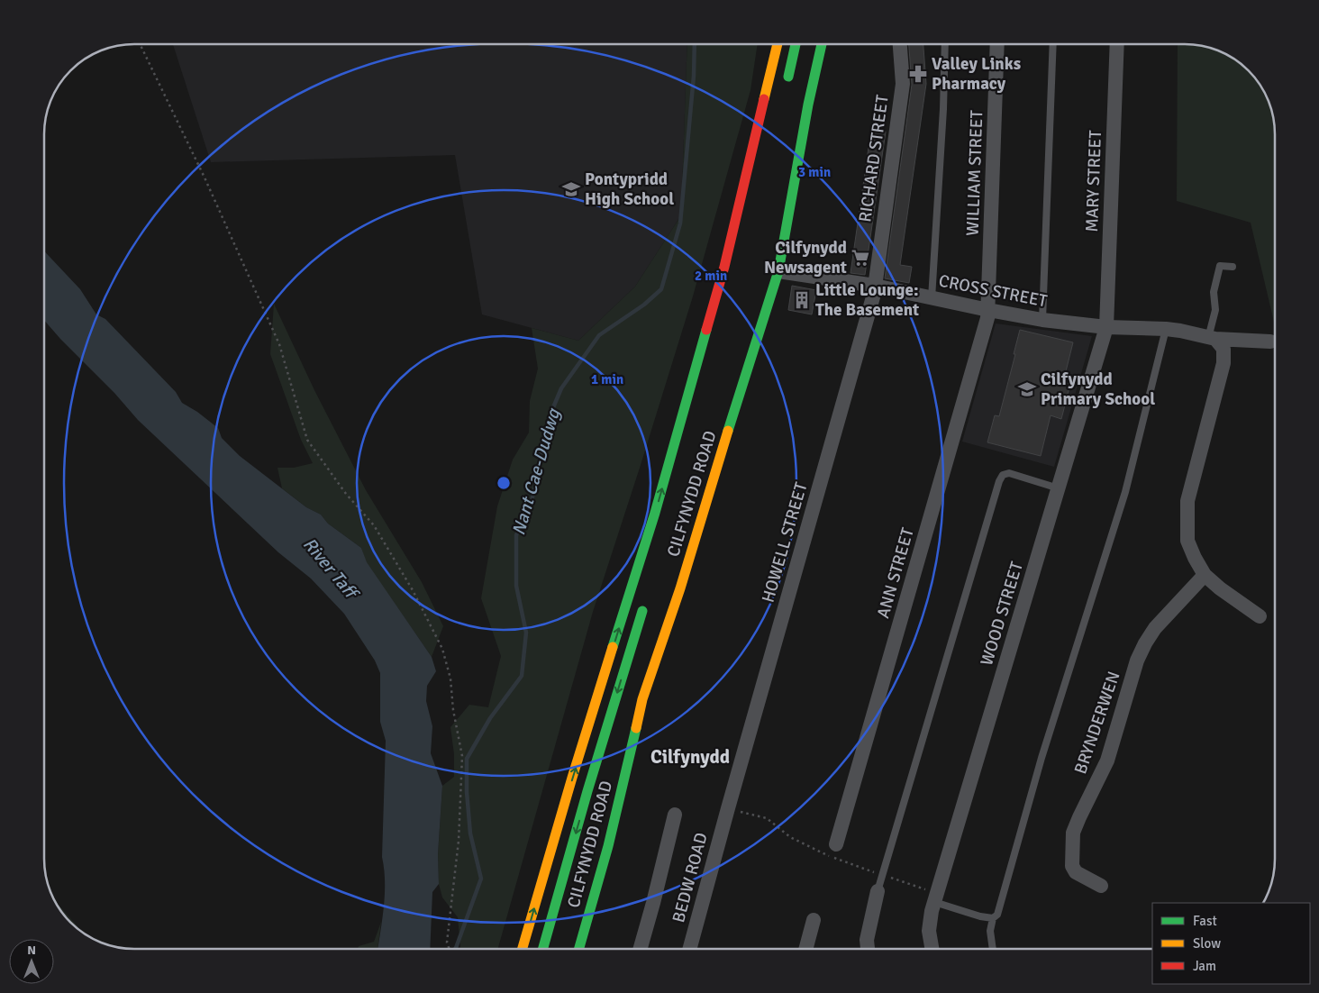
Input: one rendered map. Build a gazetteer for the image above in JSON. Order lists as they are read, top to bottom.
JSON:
{
  "streets": {
    "main road": ["CILFYNYDD ROAD"],
    "street": [
      "RICHARD STREET",
      "WILLIAM STREET",
      "MARY STREET",
      "CROSS STREET",
      "HOWELL STREET",
      "ANN STREET",
      "WOOD STREET",
      "BRYNDERWEN",
      "BEDW ROAD"
    ]
  },
  "crossings": [
    ["RICHARD STREET", "CROSS STREET"],
    ["RICHARD STREET", "HOWELL STREET"],
    ["WILLIAM STREET", "CROSS STREET"],
    ["WILLIAM STREET", "ANN STREET"],
    ["MARY STREET", "CROSS STREET"],
    ["MARY STREET", "WOOD STREET"],
    ["CROSS STREET", "CILFYNYDD ROAD"],
    ["CROSS STREET", "HOWELL STREET"],
    ["CROSS STREET", "ANN STREET"],
    ["CROSS STREET", "WOOD STREET"],
    ["HOWELL STREET", "BEDW ROAD"]
  ],
  "districts": ["Cilfynydd"],
  "water": ["Nant Cae-Dudwg", "River Taff"],
  "places": {
    "pharmacy": ["Valley Links Pharmacy"],
    "school or university": ["Pontypridd High School", "Cilfynydd Primary School"],
    "supermarket": ["Cilfynydd Newsagent"],
    "building": ["Little Lounge: The Basement"]
  },
  "legend": ["Fast", "Slow", "Jam"],
  "north": "top",
  "rings": ["3 min", "2 min", "1 min"]
}
